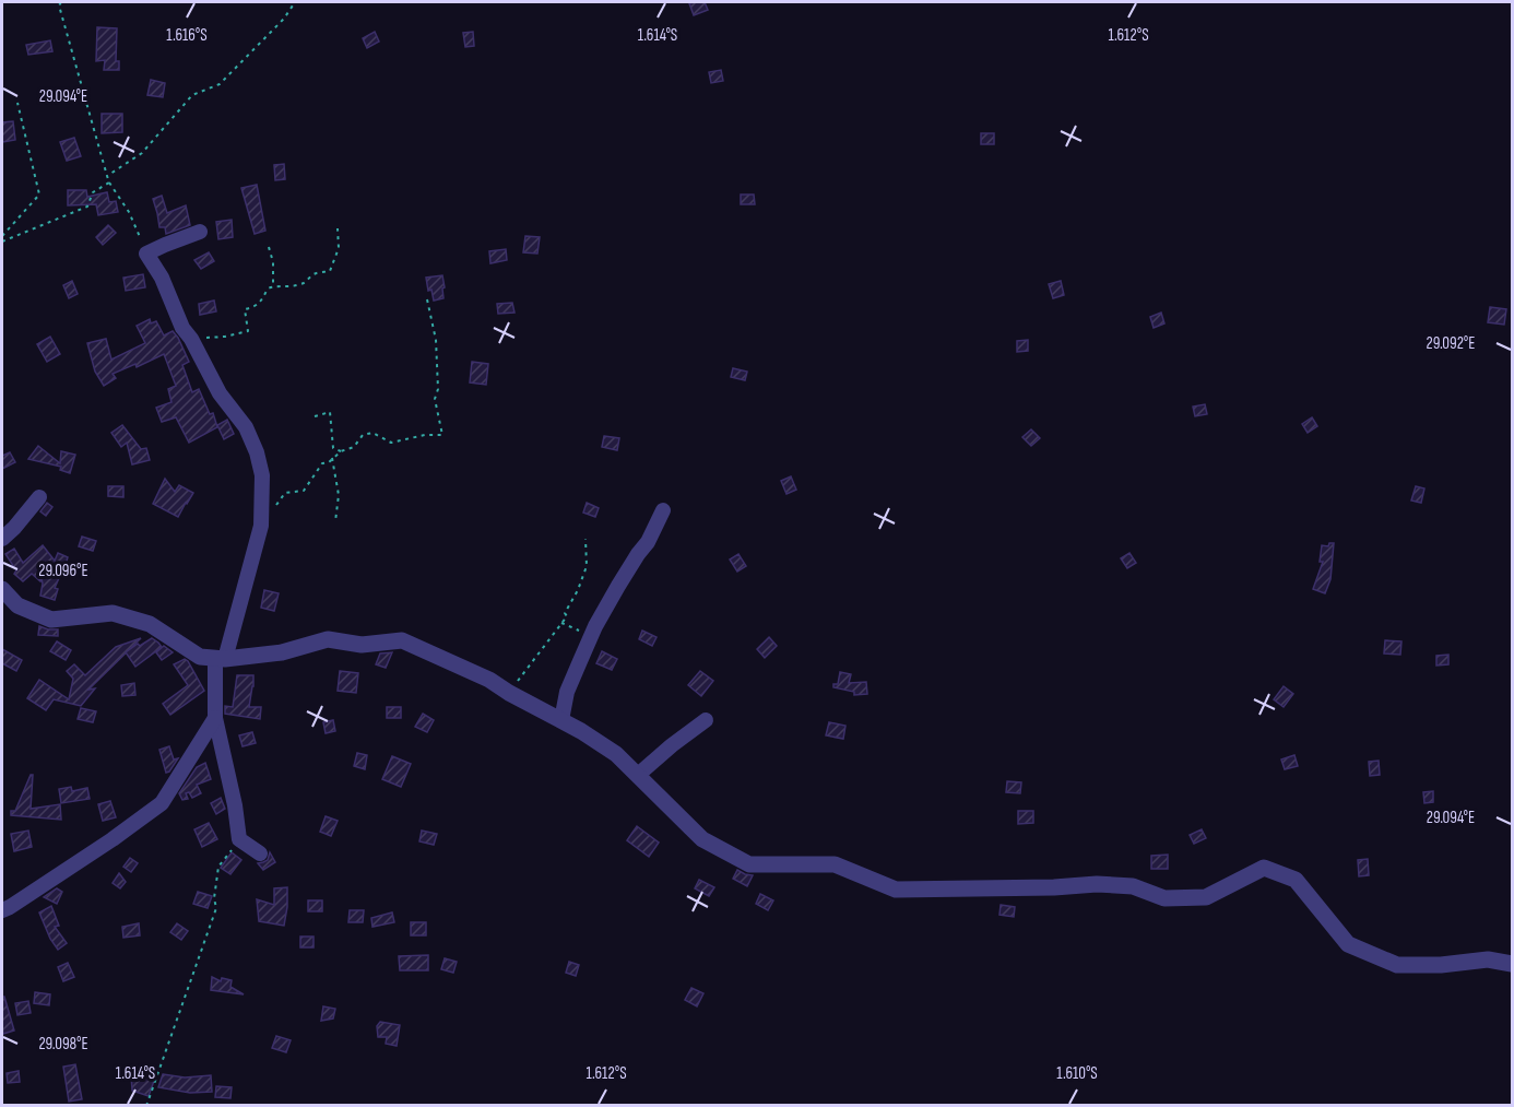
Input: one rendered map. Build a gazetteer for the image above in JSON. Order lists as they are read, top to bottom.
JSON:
{
  "coordinates": [
    "1.616°S",
    "1.614°S",
    "1.612°S",
    "29.094°E",
    "29.092°E",
    "29.096°E",
    "29.098°E",
    "1.610°S"
  ]
}
